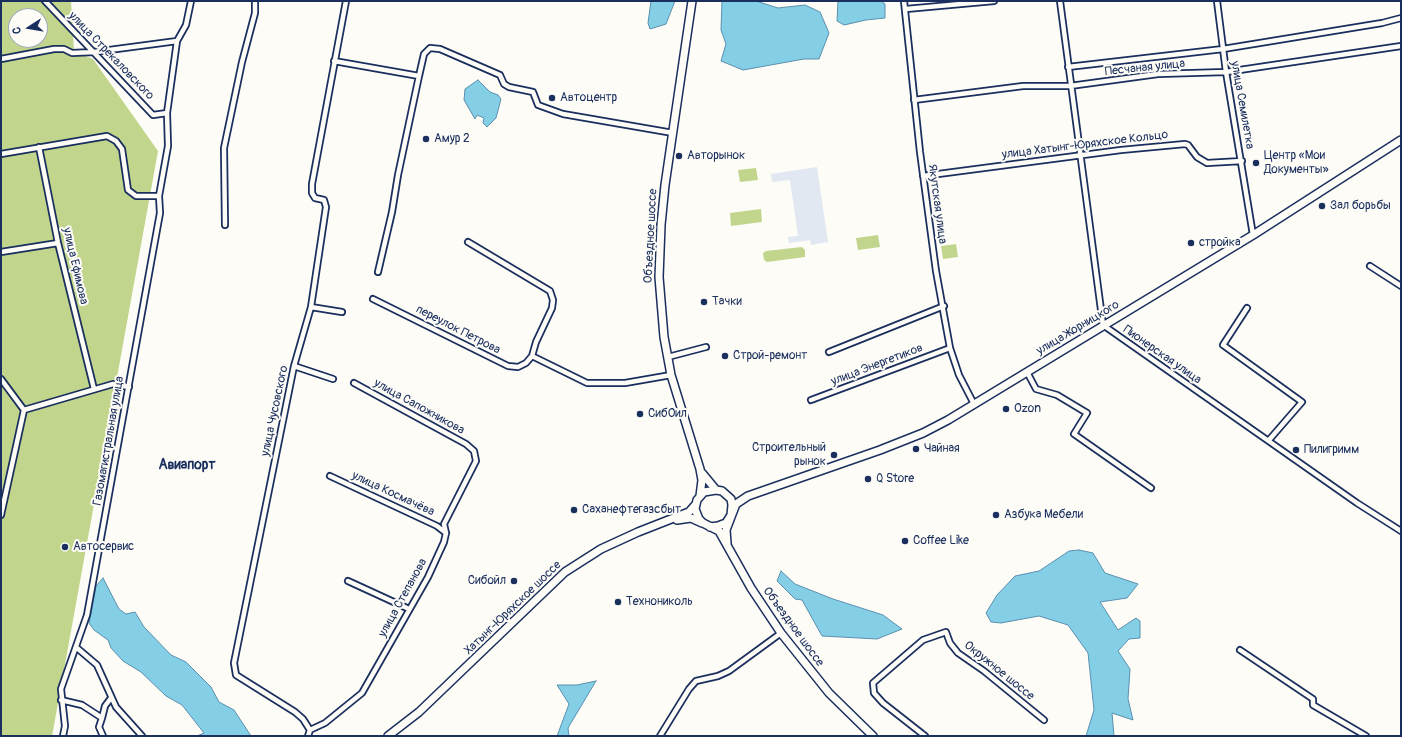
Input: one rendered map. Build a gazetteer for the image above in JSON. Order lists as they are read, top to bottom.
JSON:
{
  "streets": {
    "main road": ["Объездное шоссе", "улица Жорницкого", "Хатынг-Юряхское шоссе"],
    "street": [
      "улица Стрекаловского",
      "Песчаная улица",
      "улица Семилетка",
      "улица Хатынг-Юряхское Кольцо",
      "Якутская улица",
      "улица Ефимова",
      "переулок Петрова",
      "Пионерская улица",
      "улица Энергетиков",
      "улица Сапожникова",
      "улица Чусовского",
      "Газомагистральная улица",
      "улица Космачёва",
      "улица Степанова",
      "Окружное шоссе"
    ]
  },
  "crossings": [
    ["улица Стрекаловского", "Газомагистральная улица"],
    ["Песчаная улица", "улица Семилетка"],
    ["Песчаная улица", "Якутская улица"],
    ["улица Семилетка", "улица Хатынг-Юряхское Кольцо"],
    ["улица Семилетка", "улица Жорницкого"],
    ["улица Хатынг-Юряхское Кольцо", "Якутская улица"],
    ["Якутская улица", "улица Жорницкого"],
    ["Якутская улица", "улица Энергетиков"],
    ["Объездное шоссе", "улица Жорницкого"],
    ["Объездное шоссе", "Хатынг-Юряхское шоссе"],
    ["улица Жорницкого", "Пионерская улица"],
    ["улица Жорницкого", "Хатынг-Юряхское шоссе"],
    ["улица Сапожникова", "улица Степанова"],
    ["улица Чусовского", "улица Степанова"],
    ["улица Космачёва", "улица Степанова"]
  ],
  "districts": ["Авиапорт"],
  "places": [
    "Автоцентр",
    "Амур 2",
    "Авторынок",
    "Центр «Мои Документы»",
    "Зал борьбы",
    "стройка",
    "Тачки",
    "Строй-ремонт",
    "Ozon",
    "СибОил",
    "Чайная",
    "Пилигримм",
    "Строительный рынок",
    "Q Store",
    "Саханефтегазсбыт",
    "Азбука Мебели",
    "Coffee Like",
    "Автосервис",
    "Сибойл",
    "Технониколь"
  ],
  "north": "left"
}
